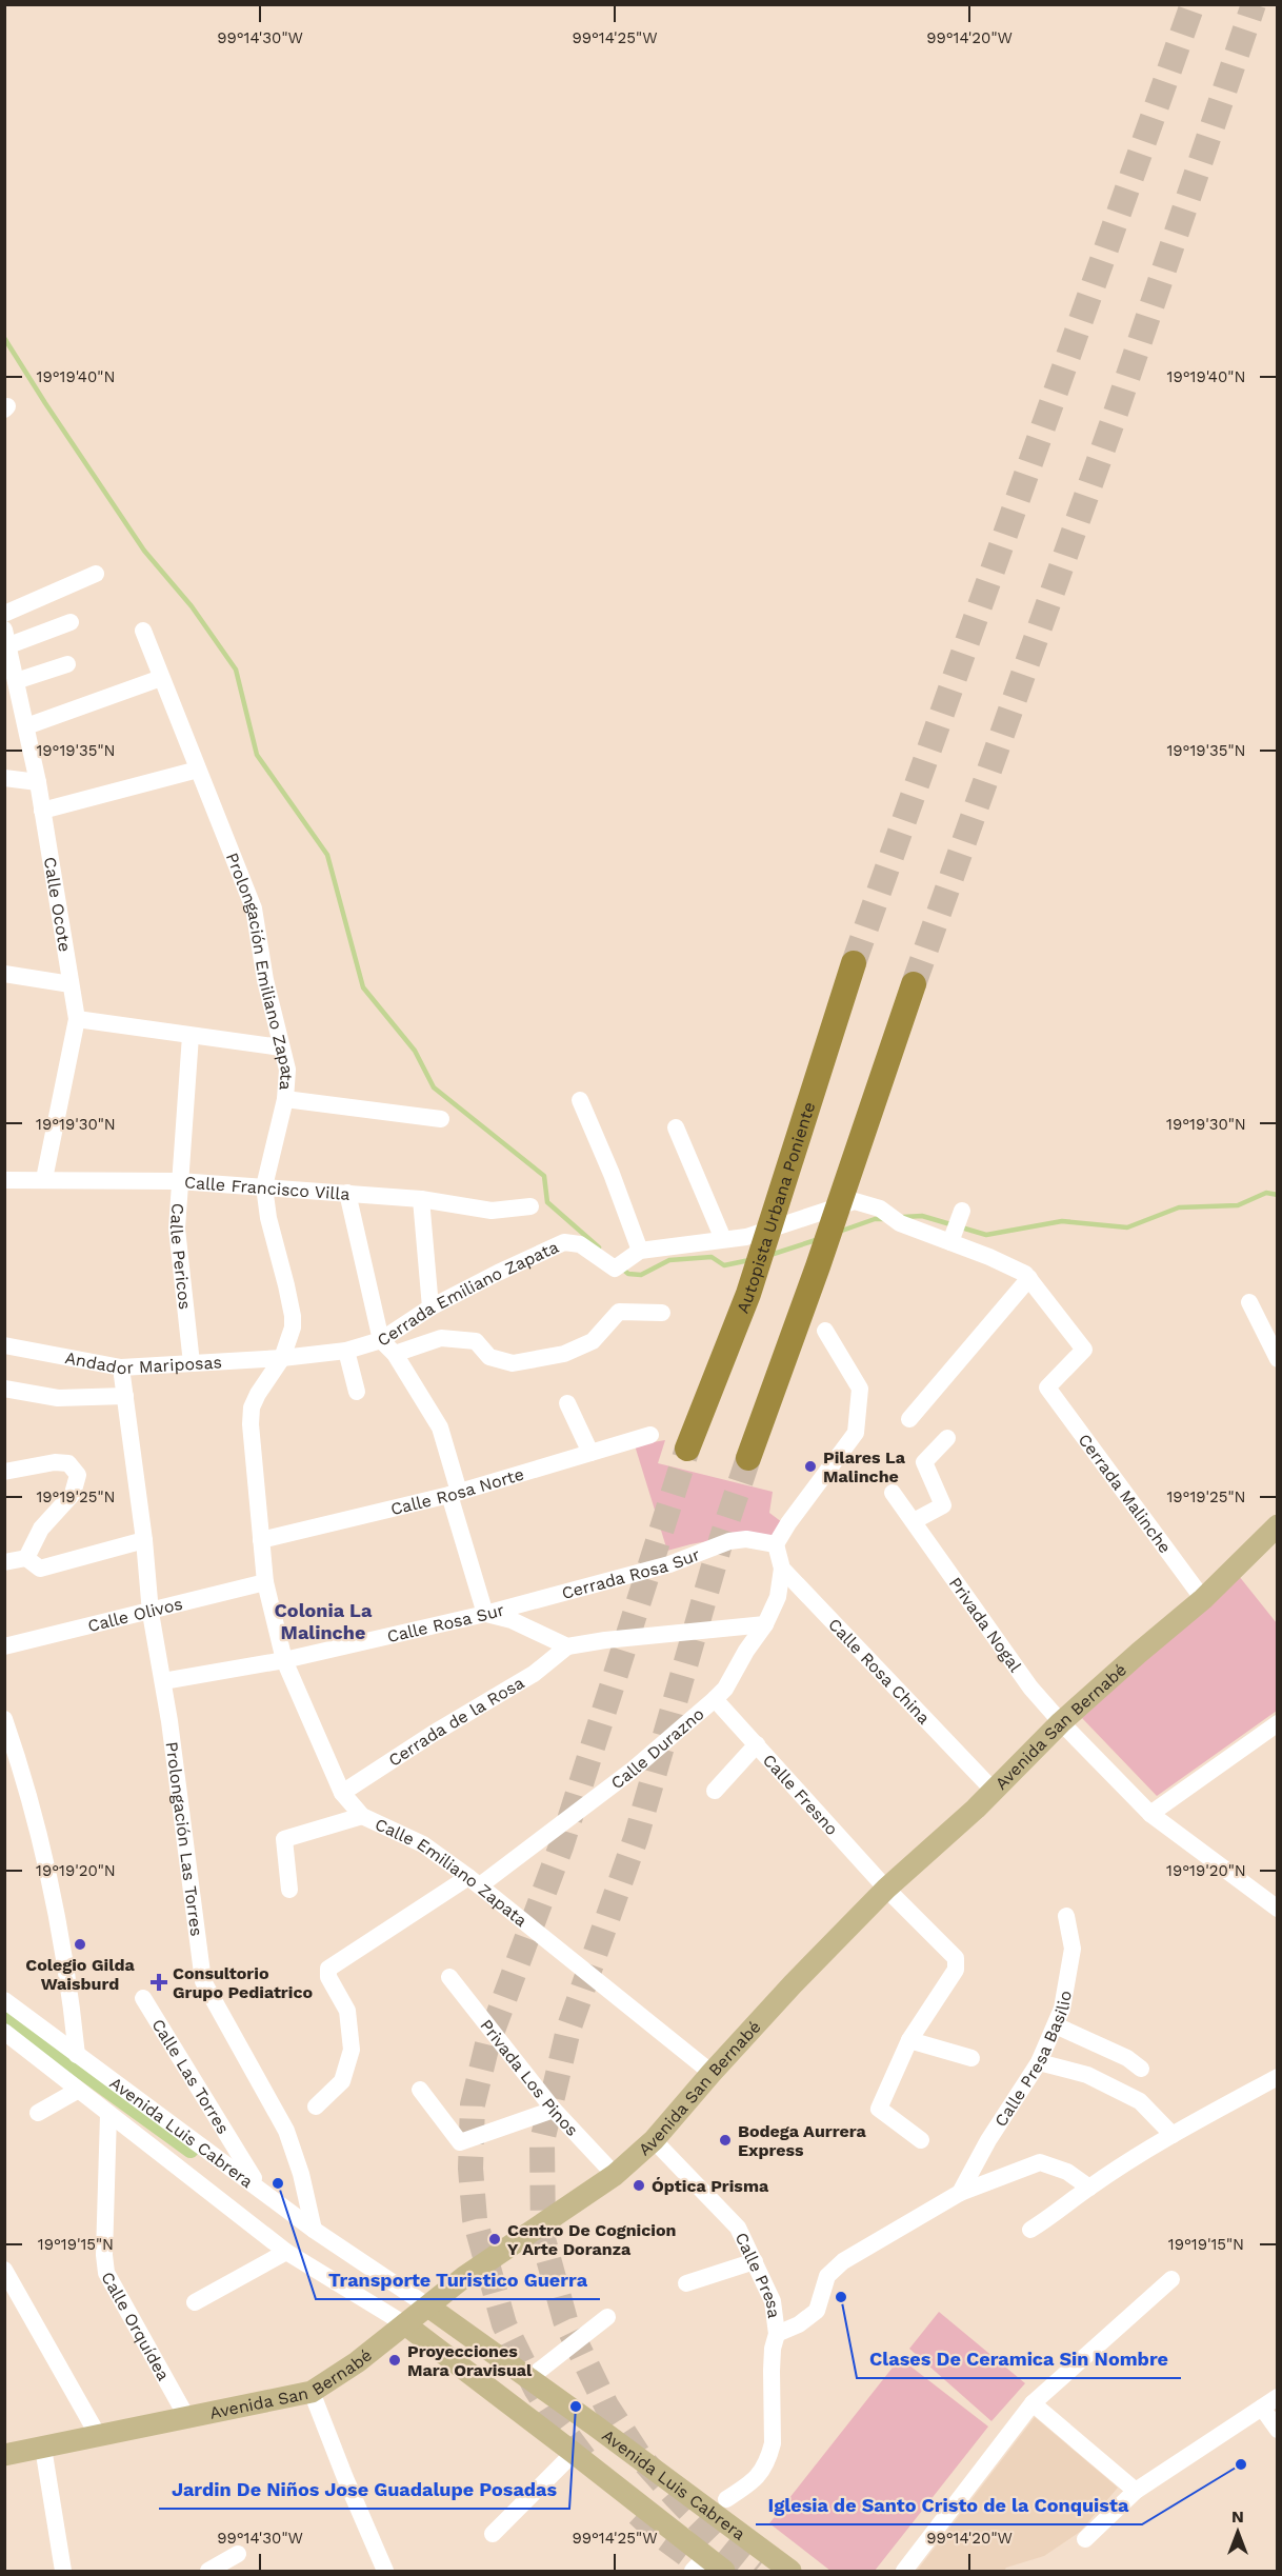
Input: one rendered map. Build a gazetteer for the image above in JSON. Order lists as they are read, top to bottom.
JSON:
{
  "streets": {
    "highway": ["Autopista Urbana Poniente"],
    "main road": ["Avenida San Bernabé", "Avenida Luis Cabrera"],
    "street": [
      "Calle Ocote",
      "Prolongación Emiliano Zapata",
      "Calle Francisco Villa",
      "Calle Pericos",
      "Cerrada Emiliano Zapata",
      "Andador Mariposas",
      "Calle Rosa Norte",
      "Cerrada Malinche",
      "Cerrada Rosa Sur",
      "Calle Olivos",
      "Privada Nogal",
      "Calle Rosa Sur",
      "Calle Rosa China",
      "Cerrada de la Rosa",
      "Calle Durazno",
      "Calle Fresno",
      "Prolongación Las Torres",
      "Calle Emiliano Zapata",
      "Calle Presa Basilio",
      "Calle Las Torres",
      "Privada Los Pinos",
      "Calle Presa",
      "Calle Orquídea"
    ]
  },
  "crossings": [
    ["Calle Ocote", "Calle Francisco Villa"],
    ["Prolongación Emiliano Zapata", "Calle Francisco Villa"],
    ["Prolongación Emiliano Zapata", "Cerrada Emiliano Zapata"],
    ["Prolongación Emiliano Zapata", "Andador Mariposas"],
    ["Prolongación Emiliano Zapata", "Calle Emiliano Zapata"],
    ["Calle Francisco Villa", "Calle Pericos"],
    ["Calle Pericos", "Andador Mariposas"],
    ["Cerrada Emiliano Zapata", "Andador Mariposas"],
    ["Cerrada Emiliano Zapata", "Calle Emiliano Zapata"],
    ["Andador Mariposas", "Calle Emiliano Zapata"],
    ["Calle Rosa Norte", "Calle Emiliano Zapata"],
    ["Cerrada Malinche", "Avenida San Bernabé"],
    ["Cerrada Rosa Sur", "Calle Rosa Sur"],
    ["Cerrada Rosa Sur", "Calle Rosa China"],
    ["Calle Olivos", "Prolongación Las Torres"],
    ["Calle Olivos", "Calle Emiliano Zapata"],
    ["Privada Nogal", "Avenida San Bernabé"],
    ["Calle Rosa Sur", "Cerrada de la Rosa"],
    ["Calle Rosa Sur", "Prolongación Las Torres"],
    ["Calle Rosa Sur", "Calle Emiliano Zapata"],
    ["Calle Rosa China", "Avenida San Bernabé"],
    ["Calle Rosa China", "Calle Durazno"],
    ["Cerrada de la Rosa", "Calle Emiliano Zapata"],
    ["Avenida San Bernabé", "Calle Fresno"],
    ["Avenida San Bernabé", "Calle Emiliano Zapata"],
    ["Avenida San Bernabé", "Privada Los Pinos"],
    ["Avenida San Bernabé", "Avenida Luis Cabrera"],
    ["Avenida San Bernabé", "Calle Presa"],
    ["Avenida San Bernabé", "Calle Orquídea"],
    ["Calle Durazno", "Calle Fresno"],
    ["Calle Durazno", "Calle Emiliano Zapata"],
    ["Prolongación Las Torres", "Avenida Luis Cabrera"],
    ["Calle Las Torres", "Avenida Luis Cabrera"],
    ["Avenida Luis Cabrera", "Calle Orquídea"]
  ],
  "districts": ["Colonia La Malinche"],
  "places": {
    "other": [
      "Pilares La Malinche",
      "Colegio Gilda Waisburd",
      "Bodega Aurrera Express",
      "Transporte Turistico Guerra",
      "Óptica Prisma",
      "Centro De Cognicion Y Arte Doranza",
      "Clases De Ceramica Sin Nombre",
      "Proyecciones Mara Oravisual",
      "Jardin De Niños Jose Guadalupe Posadas",
      "Iglesia de Santo Cristo de la Conquista"
    ],
    "health": ["Consultorio Grupo Pediatrico"]
  },
  "north": "top",
  "coordinates": [
    "99°14'30\"W",
    "99°14'25\"W",
    "99°14'20\"W",
    "19°19'40\"N",
    "19°19'35\"N",
    "19°19'30\"N",
    "19°19'25\"N",
    "19°19'20\"N",
    "19°19'15\"N"
  ]
}
